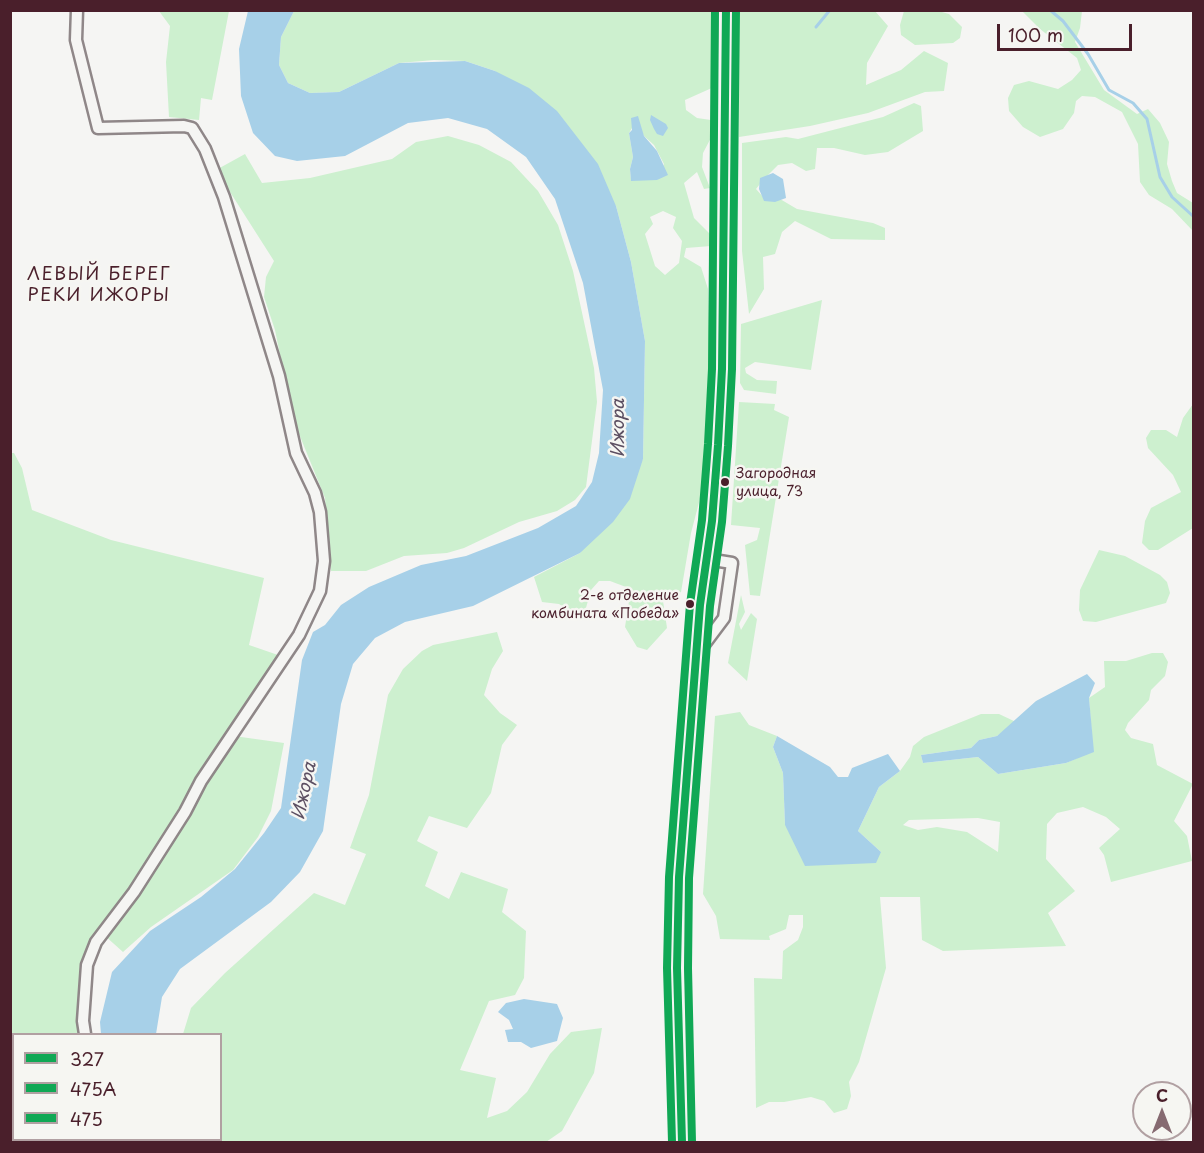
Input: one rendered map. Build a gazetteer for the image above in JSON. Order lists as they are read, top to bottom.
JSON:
{
  "districts": ["ЛЕВЫЙ БЕРЕГ РЕКИ ИЖОРЫ"],
  "water": ["Ижора"],
  "places": ["Загородная улица, 73", "2-е отделение комбината «Победа»"],
  "lines": ["transit line 327", "transit line 475А", "transit line 475"],
  "legend": ["327", "475А", "475"],
  "scale_bar": "100 m",
  "north": "top"
}
